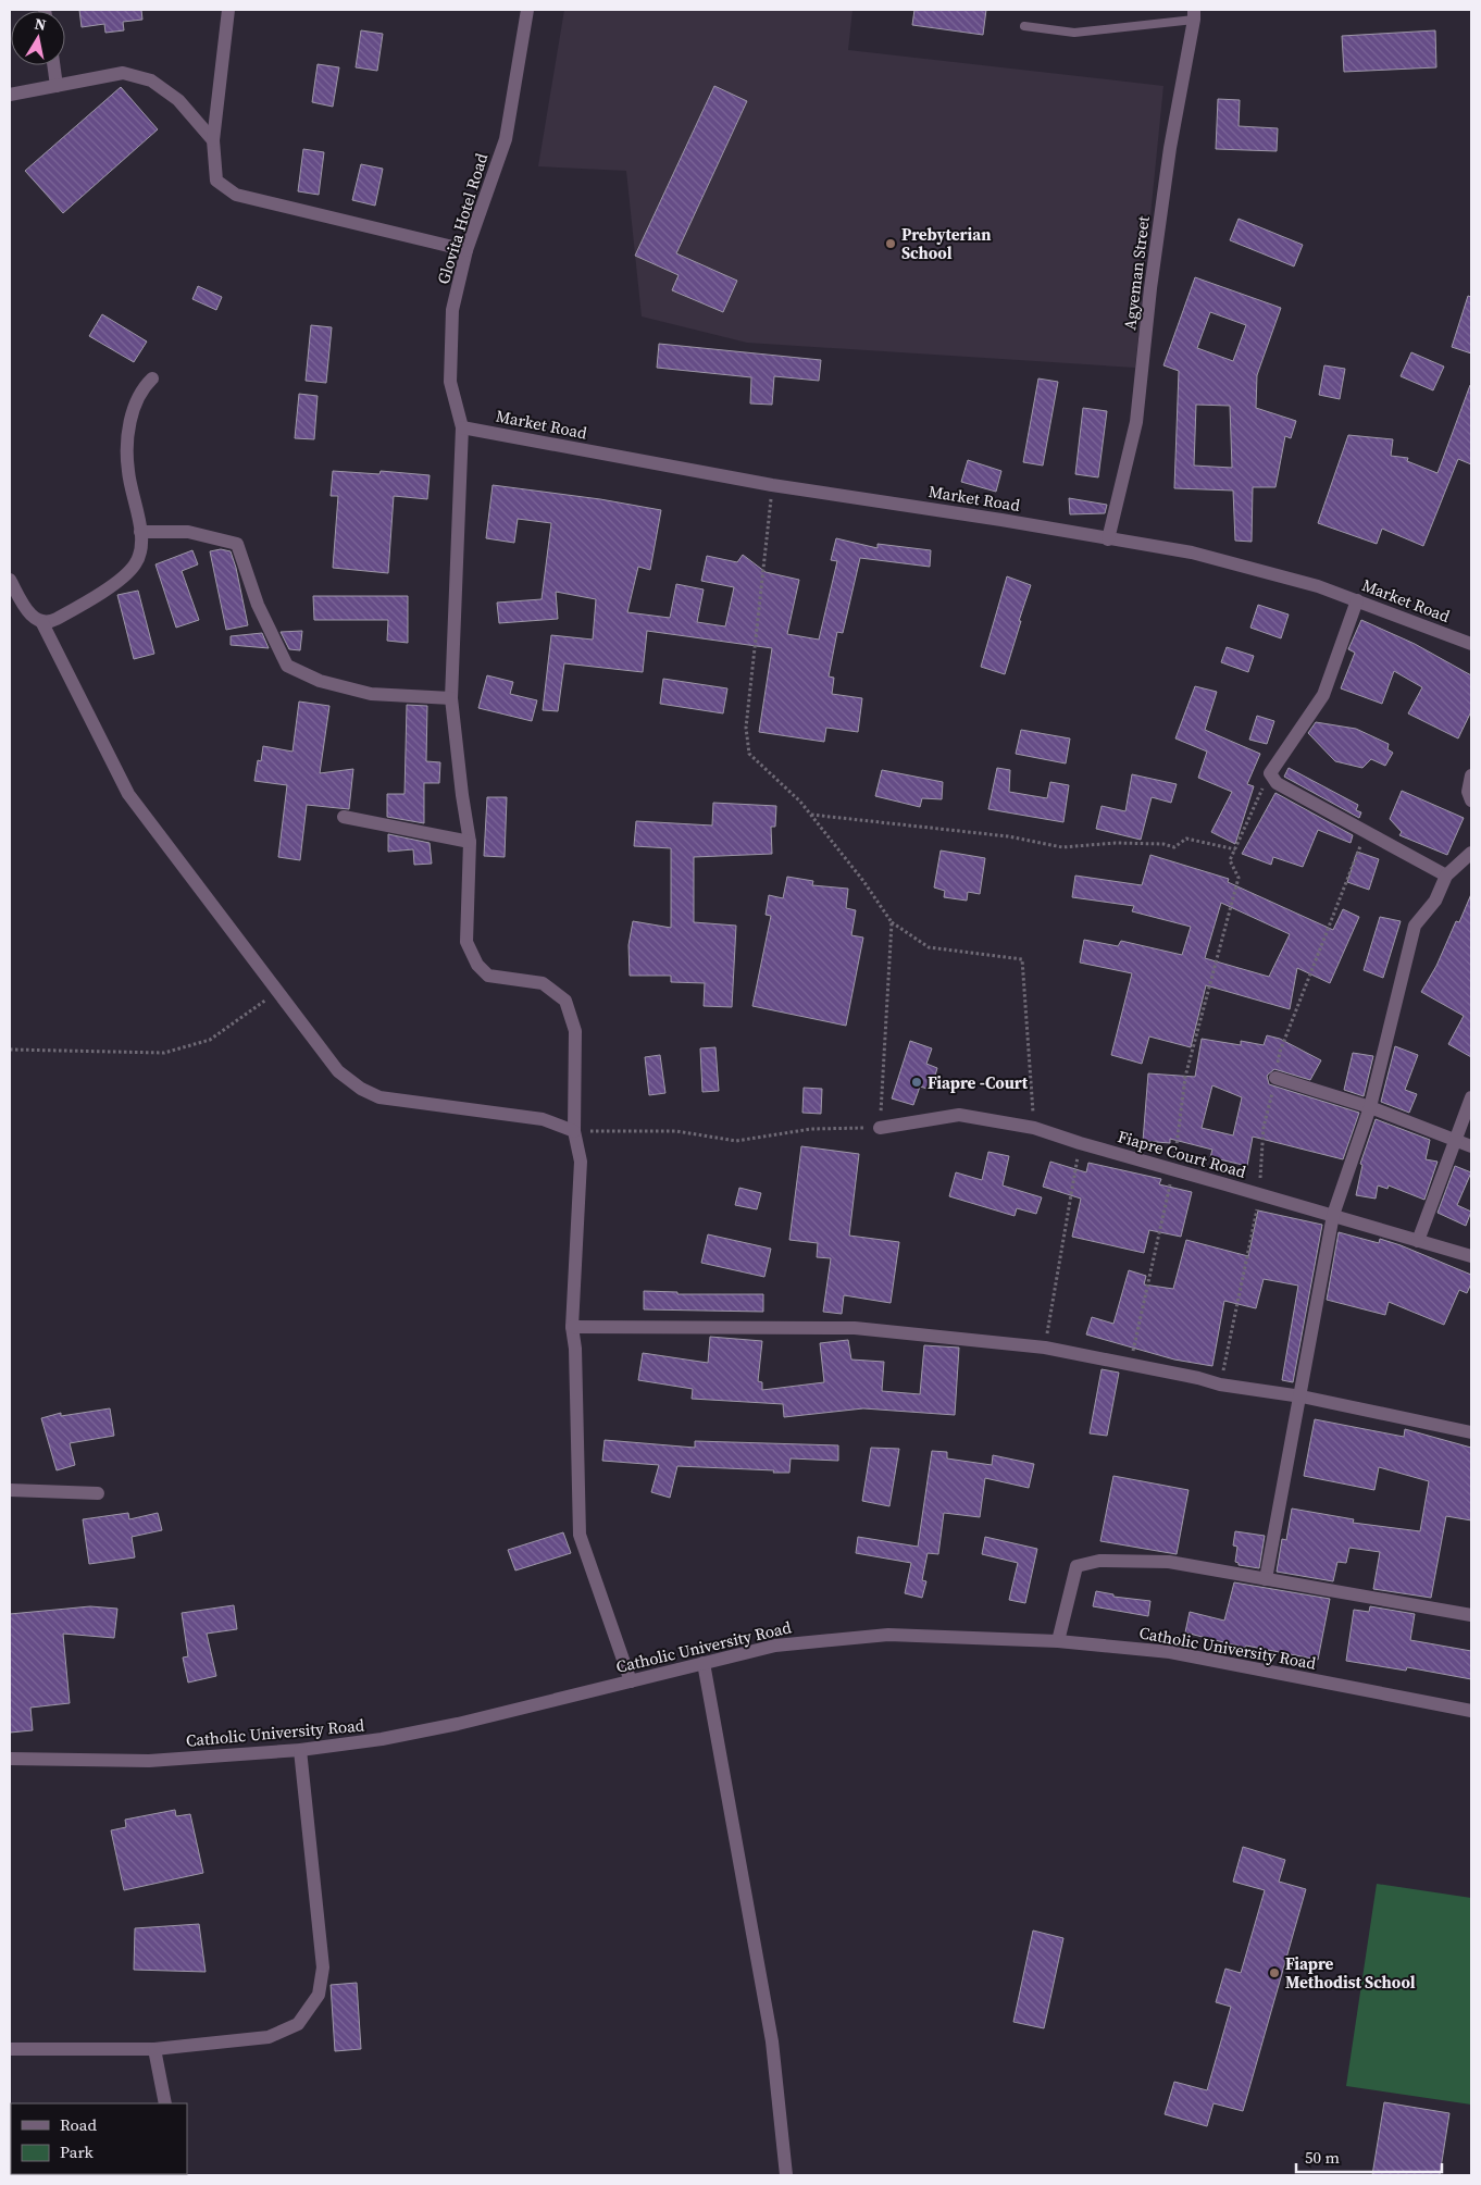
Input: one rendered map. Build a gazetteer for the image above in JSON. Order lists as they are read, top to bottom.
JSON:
{
  "streets": {
    "street": [
      "Glovita Hotel Road",
      "Agyeman Street",
      "Market Road",
      "Fiapre Court Road",
      "Catholic University Road"
    ]
  },
  "crossings": [
    ["Glovita Hotel Road", "Market Road"],
    ["Glovita Hotel Road", "Catholic University Road"],
    ["Agyeman Street", "Market Road"]
  ],
  "places": ["Prebyterian School", "Fiapre -Court", "Fiapre Methodist School"],
  "legend": ["Road", "Park"],
  "scale_bar": "50 m",
  "north": "top"
}
